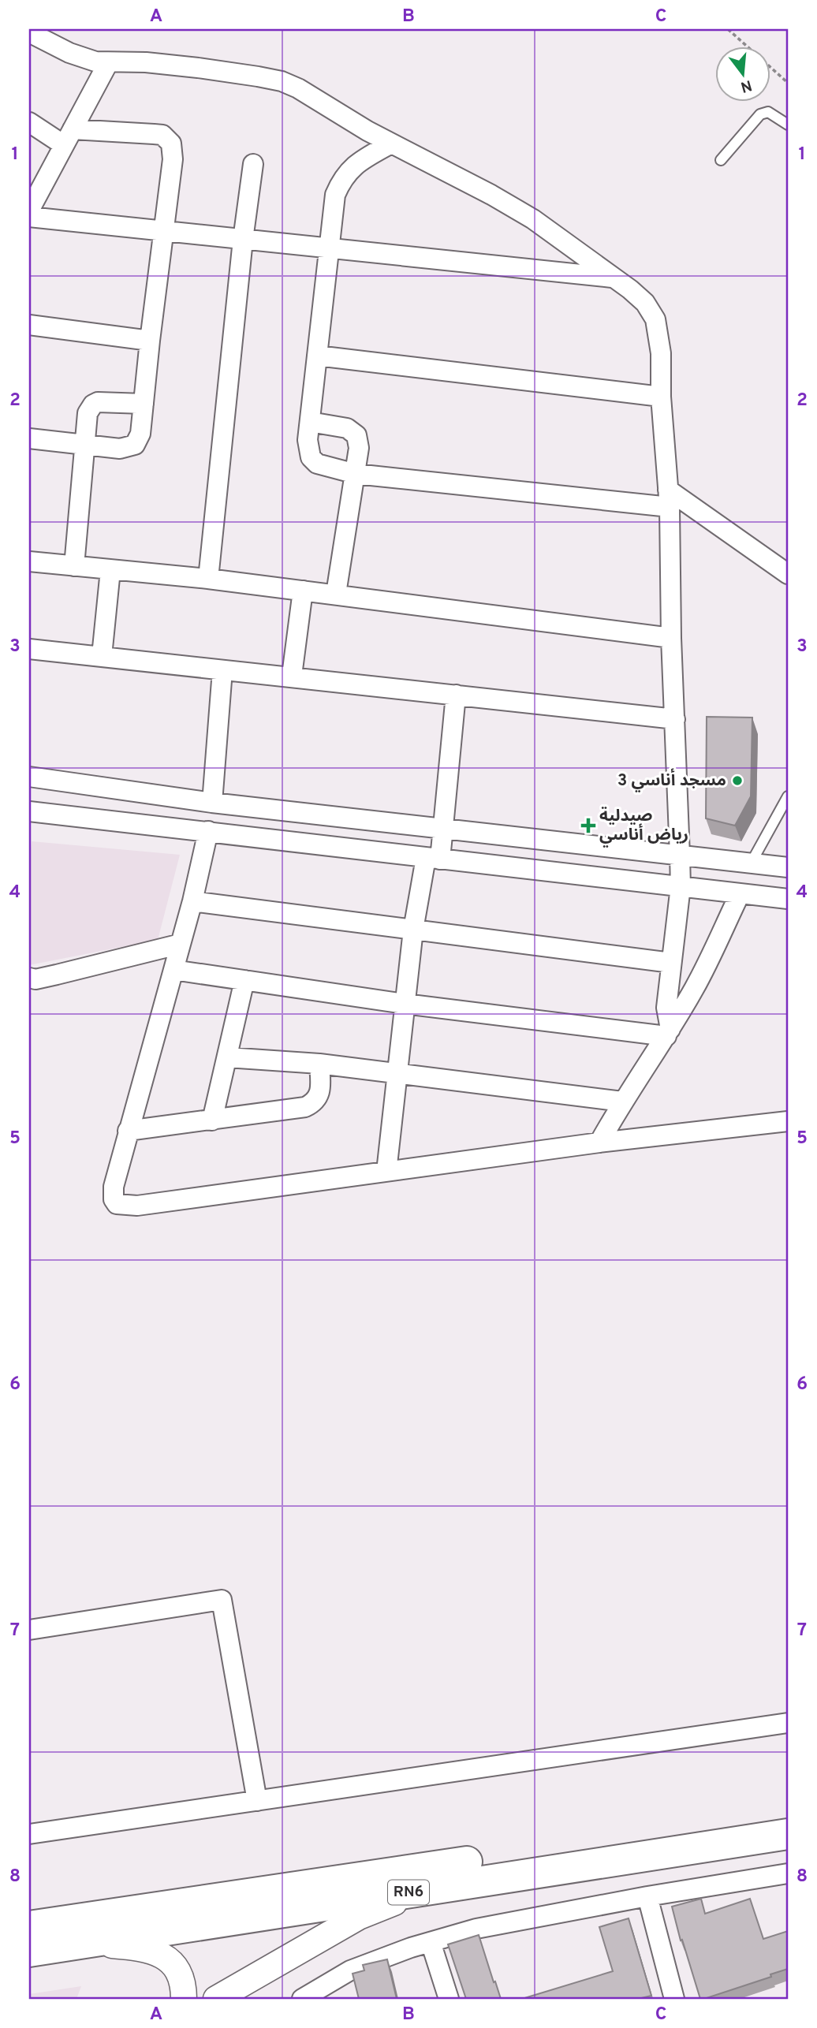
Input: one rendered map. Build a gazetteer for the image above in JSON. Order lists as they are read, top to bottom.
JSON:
{
  "streets": {
    "highway": ["RN6"]
  },
  "places": {
    "other": ["مسجد أناسي 3"],
    "health": ["صيدلية رياض أناسي"]
  },
  "north": "bottom",
  "grid": {
    "columns": ["A", "B", "C"],
    "rows": [
      "1",
      "2",
      "3",
      "4",
      "5",
      "6",
      "7",
      "8"
    ]
  }
}
